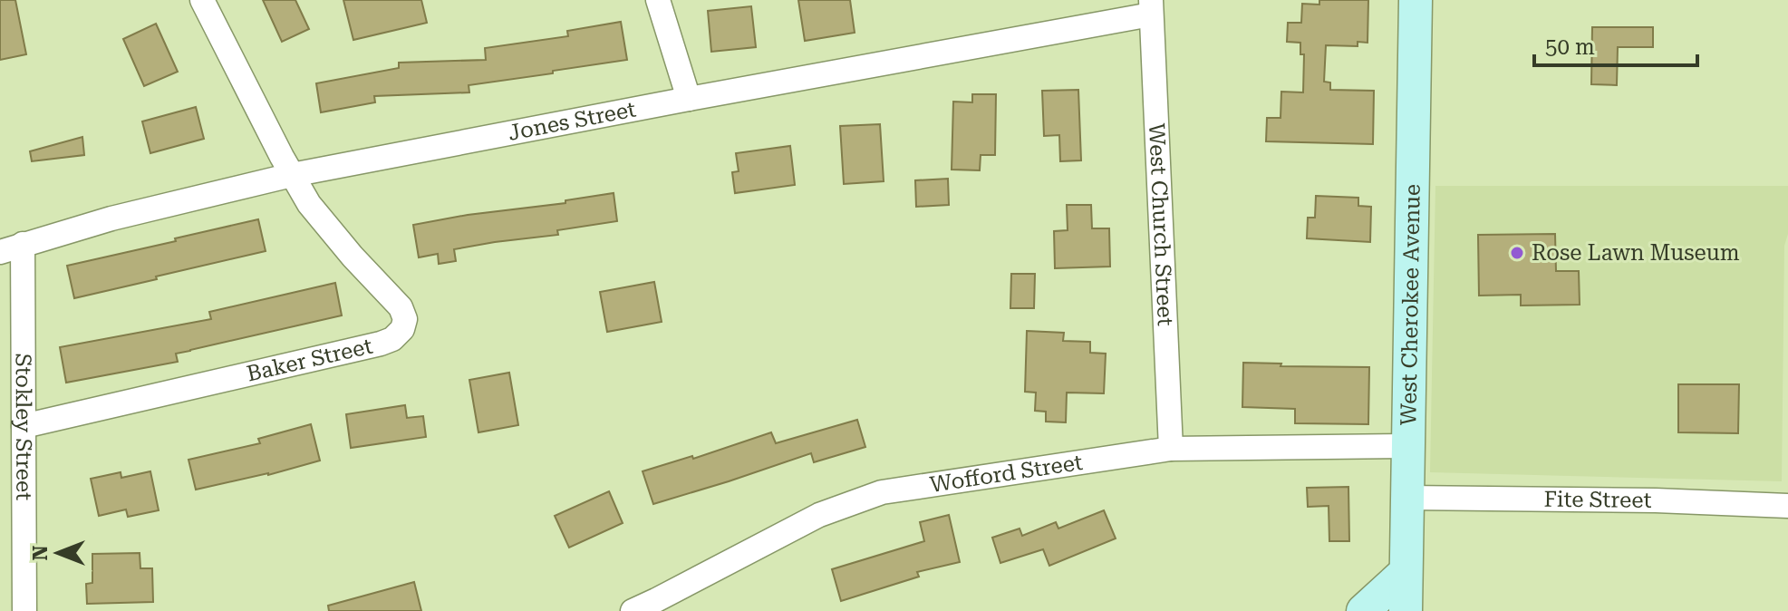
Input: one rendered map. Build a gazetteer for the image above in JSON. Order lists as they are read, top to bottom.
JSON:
{
  "streets": {
    "main road": ["West Cherokee Avenue"],
    "street": [
      "Jones Street",
      "West Church Street",
      "Baker Street",
      "Stokley Street",
      "Wofford Street",
      "Fite Street"
    ]
  },
  "crossings": [
    ["Jones Street", "West Church Street"],
    ["Jones Street", "Baker Street"],
    ["Jones Street", "Stokley Street"],
    ["West Church Street", "Wofford Street"],
    ["West Cherokee Avenue", "Wofford Street"],
    ["West Cherokee Avenue", "Fite Street"],
    ["Baker Street", "Stokley Street"]
  ],
  "places": ["Rose Lawn Museum"],
  "scale_bar": "50 m",
  "north": "left"
}
